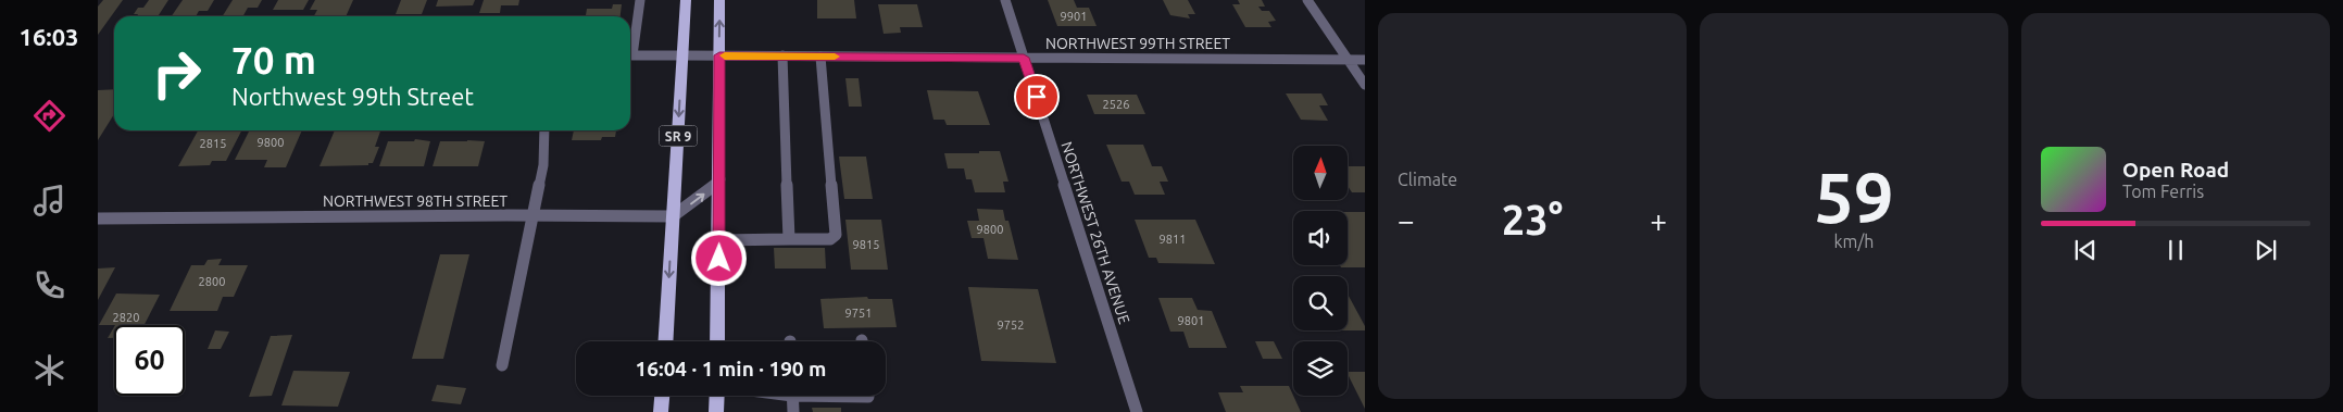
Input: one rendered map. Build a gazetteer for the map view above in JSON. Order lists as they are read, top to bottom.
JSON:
{
  "streets": {
    "main road": ["SR 9"],
    "street": ["NORTHWEST 99TH STREET", "NORTHWEST 98TH STREET", "NORTHWEST 26TH AVENUE"]
  },
  "crossings": [
    ["NORTHWEST 99TH STREET", "SR 9"],
    ["NORTHWEST 99TH STREET", "NORTHWEST 26TH AVENUE"],
    ["SR 9", "NORTHWEST 98TH STREET"]
  ],
  "house_numbers": [
    "9901",
    "2526",
    "9800",
    "2815",
    "9800",
    "9811",
    "9815",
    "2800",
    "9751",
    "2820",
    "9801",
    "9752"
  ],
  "north": "top",
  "page": {
    "tabs": "16:03",
    "tile": [
      "Climate",
      ["59", "km/h"]
    ],
    "turn": ["70 m", "Northwest 99th Street"],
    "song": ["Open Road", "Tom Ferris"],
    "heat": ["−", "23°", "+"],
    "limit": "60",
    "trip": "16:04 · 1 min · 190 m"
  }
}
